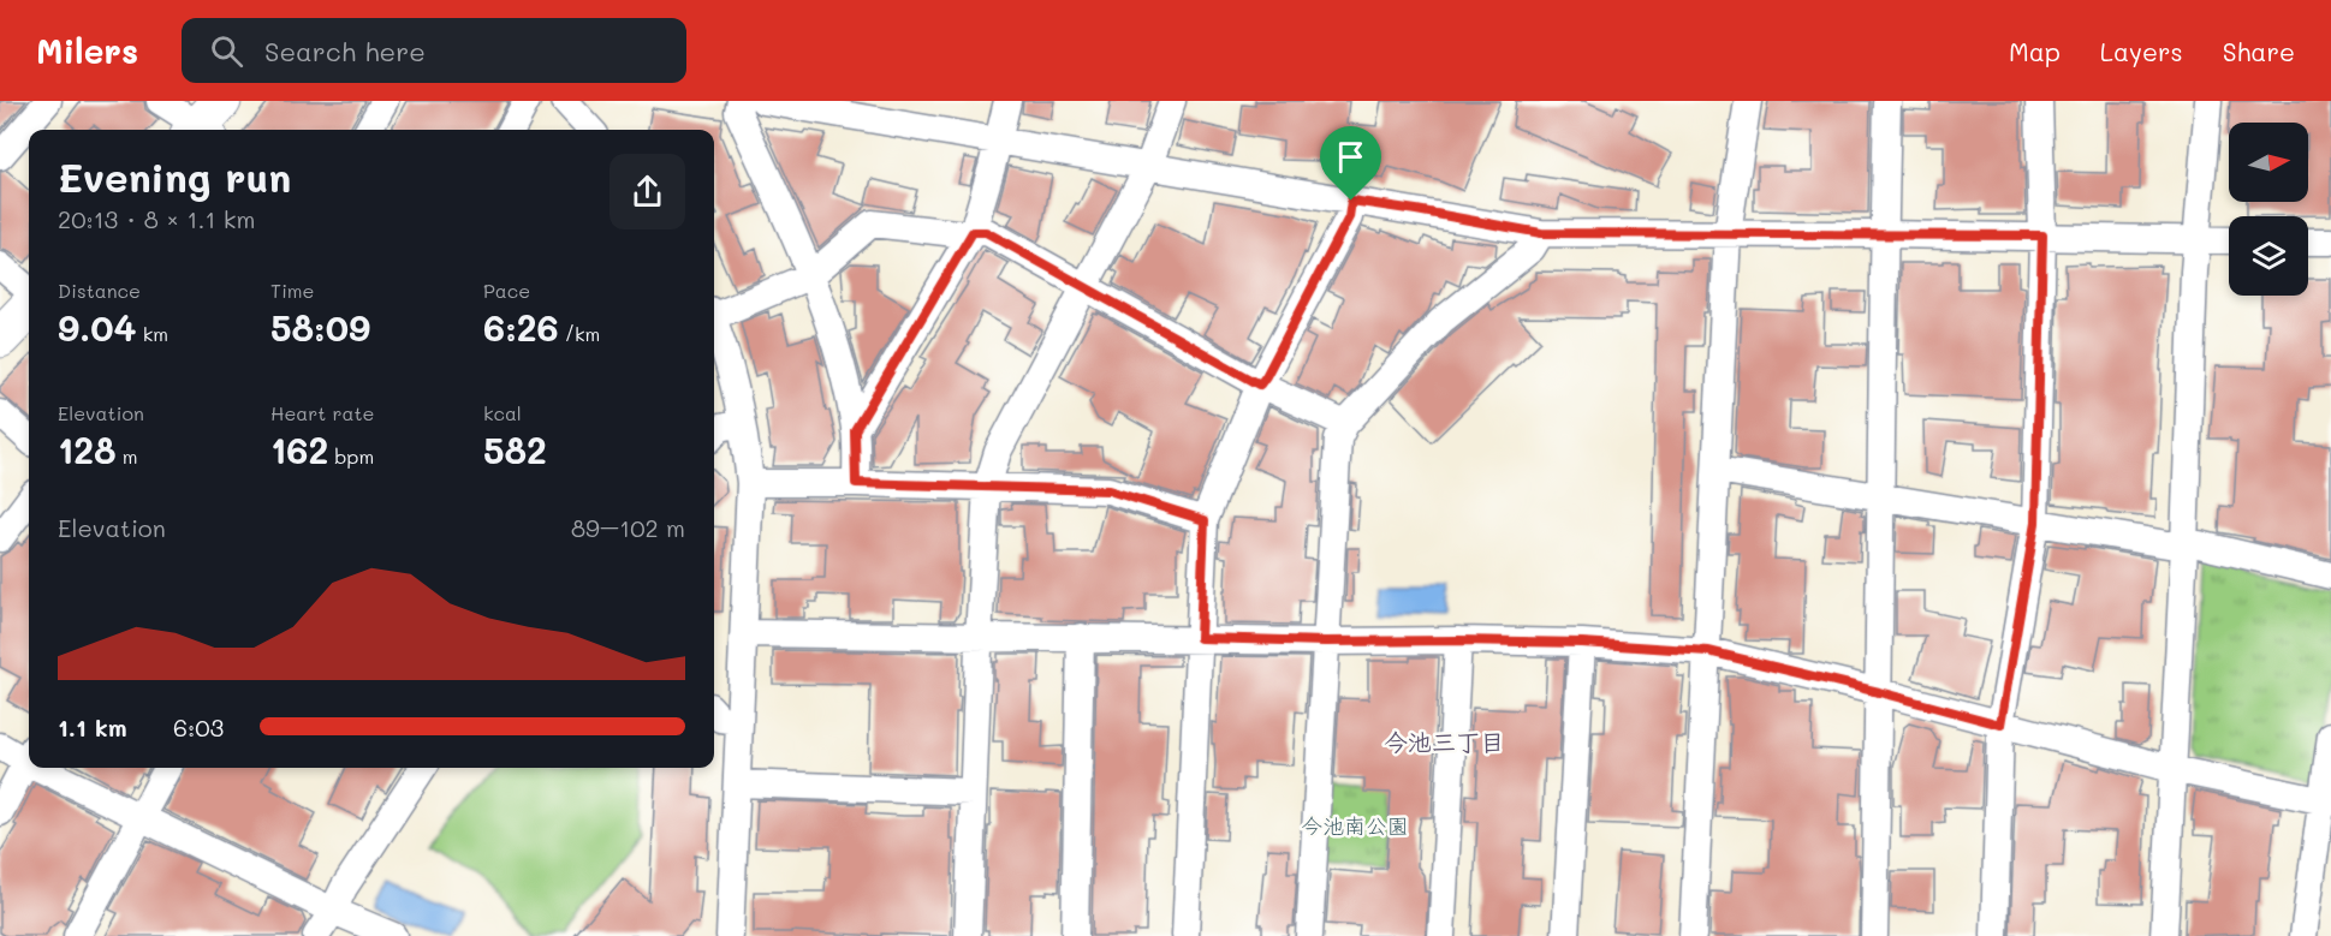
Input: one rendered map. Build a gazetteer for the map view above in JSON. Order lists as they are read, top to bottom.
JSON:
{
  "districts": ["今池三丁目"],
  "parks": ["今池南公園"],
  "north": "right",
  "page": {
    "header": "Milers",
    "search": "Search here",
    "nav": ["Map", "Layers", "Share"],
    "heading": ["Evening run", "20:13 · 8 × 1.1 km"],
    "stats": [
      ["Distance", "9.04 km"],
      ["Time", "58:09"],
      ["Pace", "6:26 /km"],
      ["Elevation", "128 m"],
      ["Heart rate", "162 bpm"],
      ["kcal", "582"]
    ],
    "chart": ["Elevation", "89–102 m"],
    "list": [
      {
        "name": "1.1 km",
        "note": "6:03"
      }
    ]
  }
}
